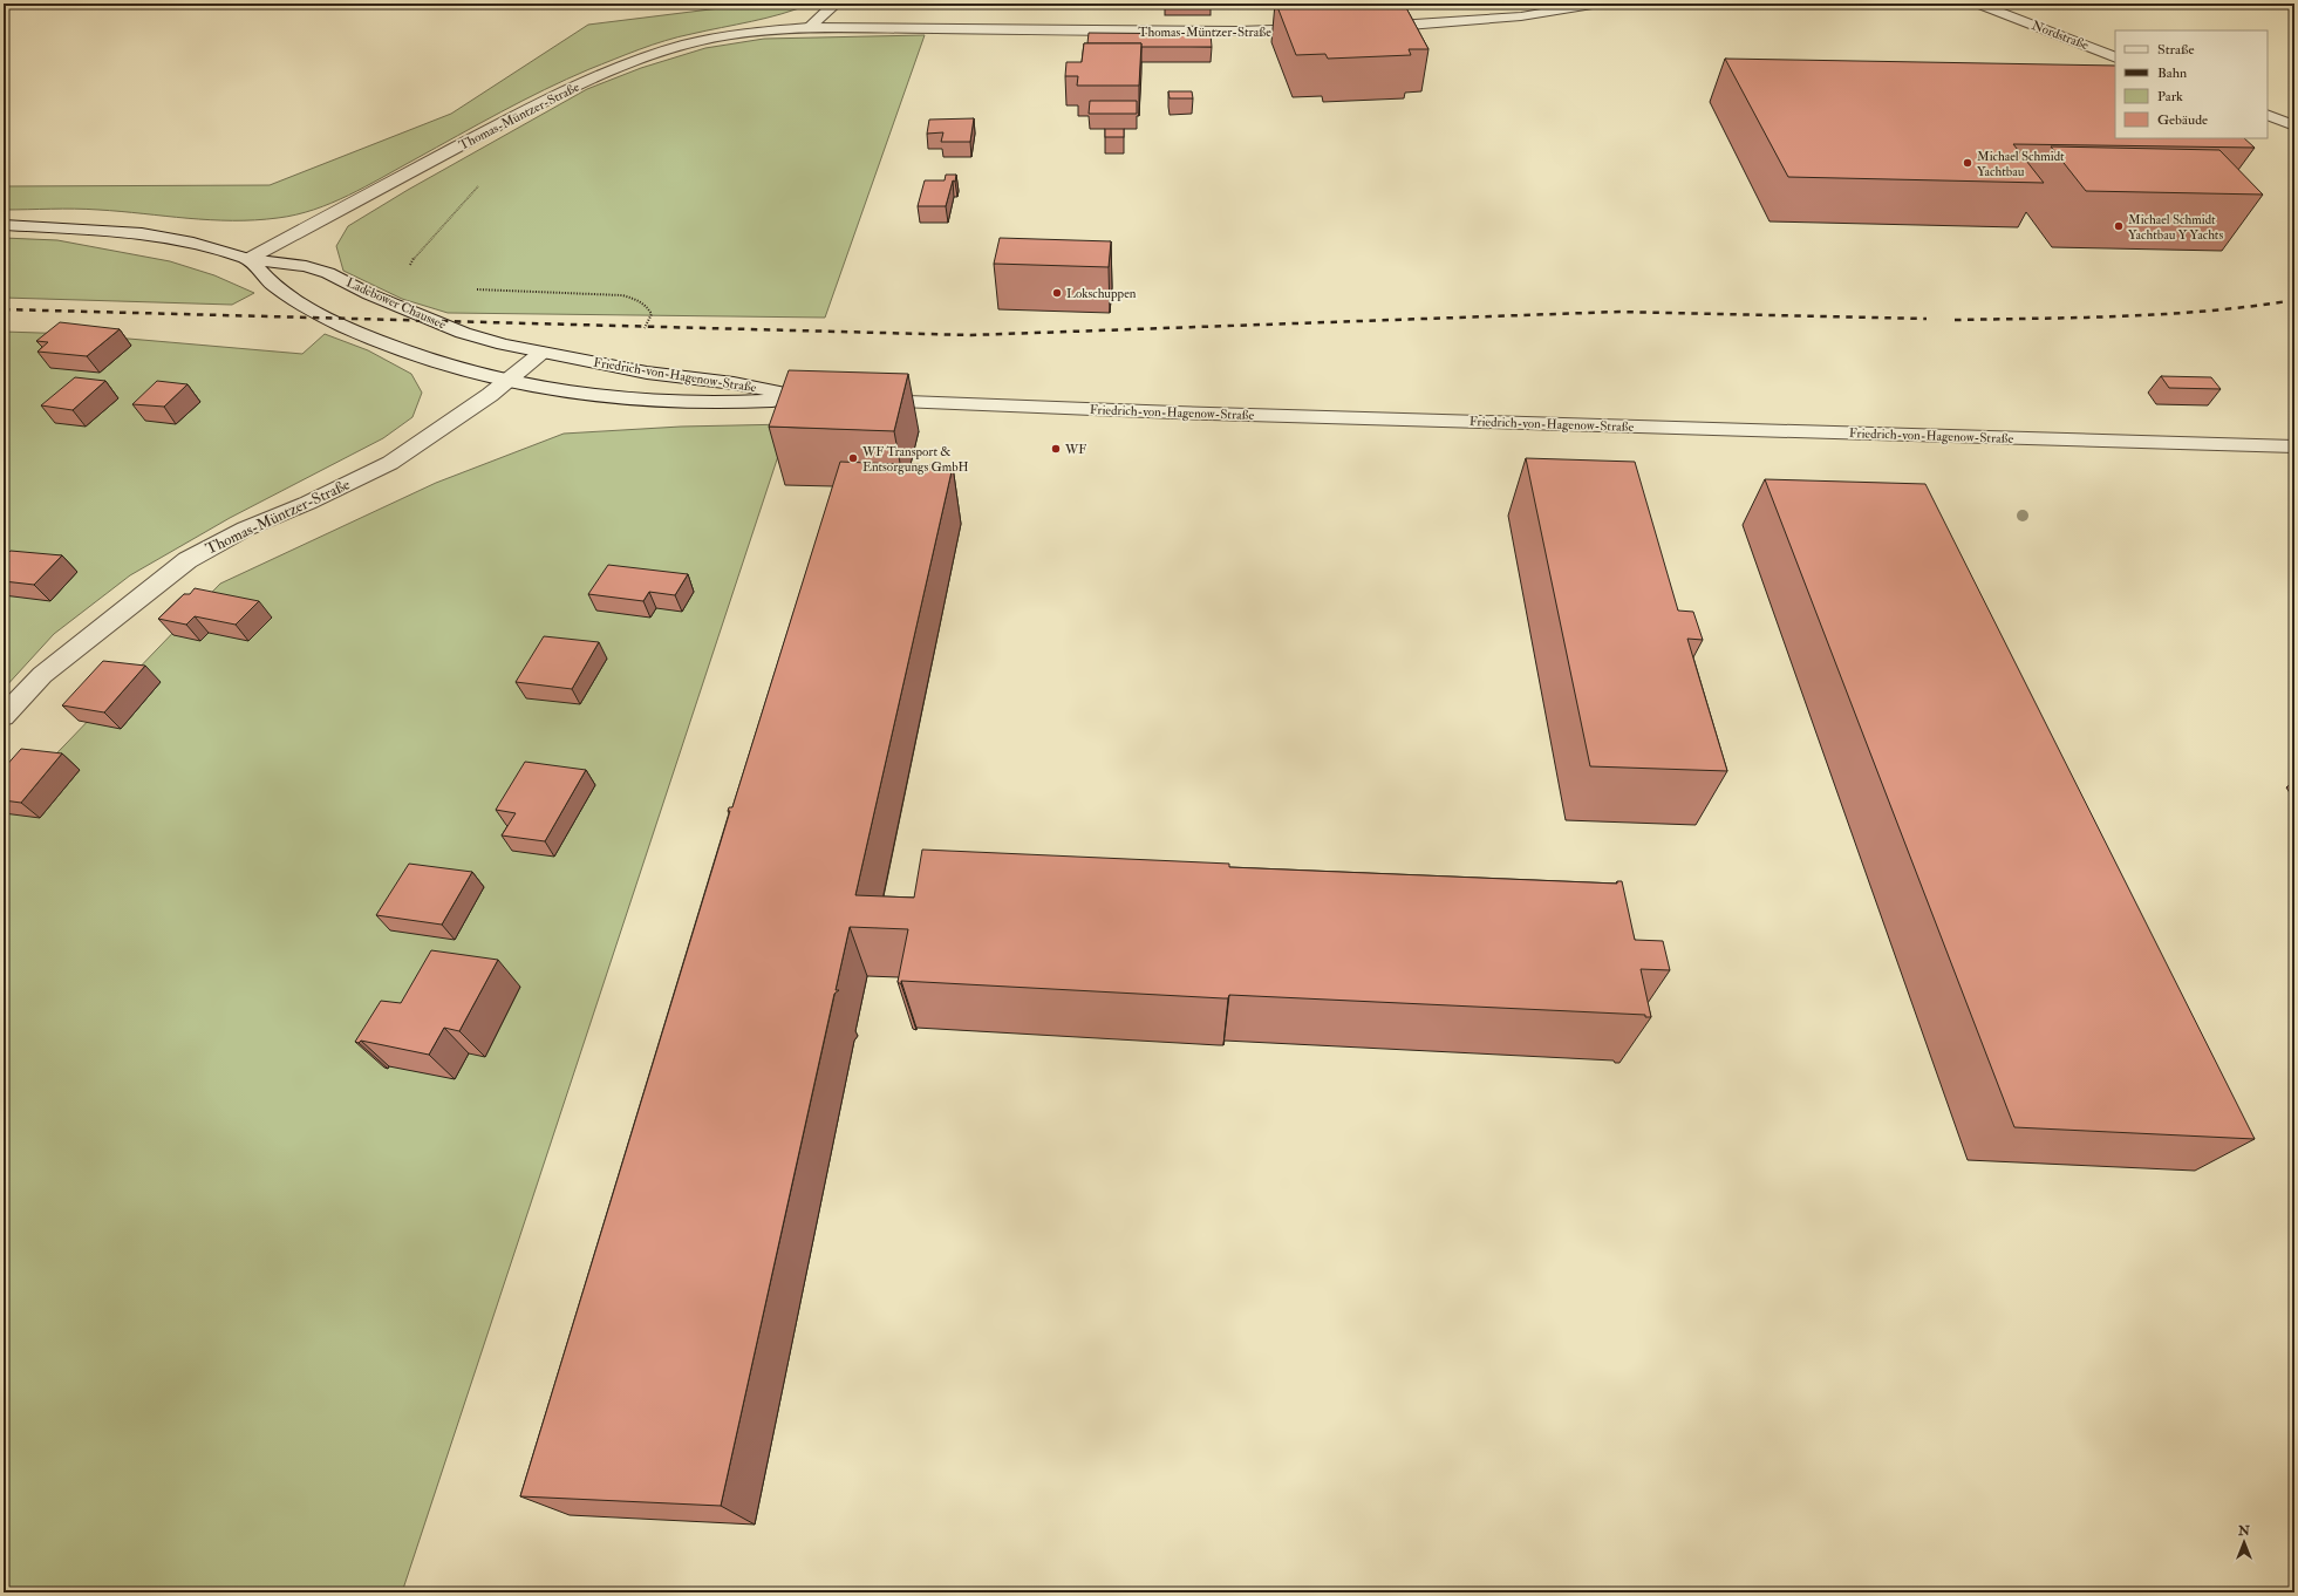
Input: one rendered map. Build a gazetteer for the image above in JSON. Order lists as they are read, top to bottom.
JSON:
{
  "streets": {
    "street": [
      "Thomas-Müntzer-Straße",
      "Nordstraße",
      "Ladebower Chaussee",
      "Friedrich-von-Hagenow-Straße"
    ]
  },
  "crossings": [
    ["Thomas-Müntzer-Straße", "Ladebower Chaussee"],
    ["Thomas-Müntzer-Straße", "Friedrich-von-Hagenow-Straße"],
    ["Ladebower Chaussee", "Friedrich-von-Hagenow-Straße"]
  ],
  "places": [
    "Michael Schmidt Yachtbau",
    "Michael Schmidt Yachtbau Y Yachts",
    "Lokschuppen",
    "WF",
    "WF Transport & Entsorgungs GmbH"
  ],
  "legend": [
    "Straße",
    "Bahn",
    "Park",
    "Gebäude"
  ],
  "north": "top"
}
